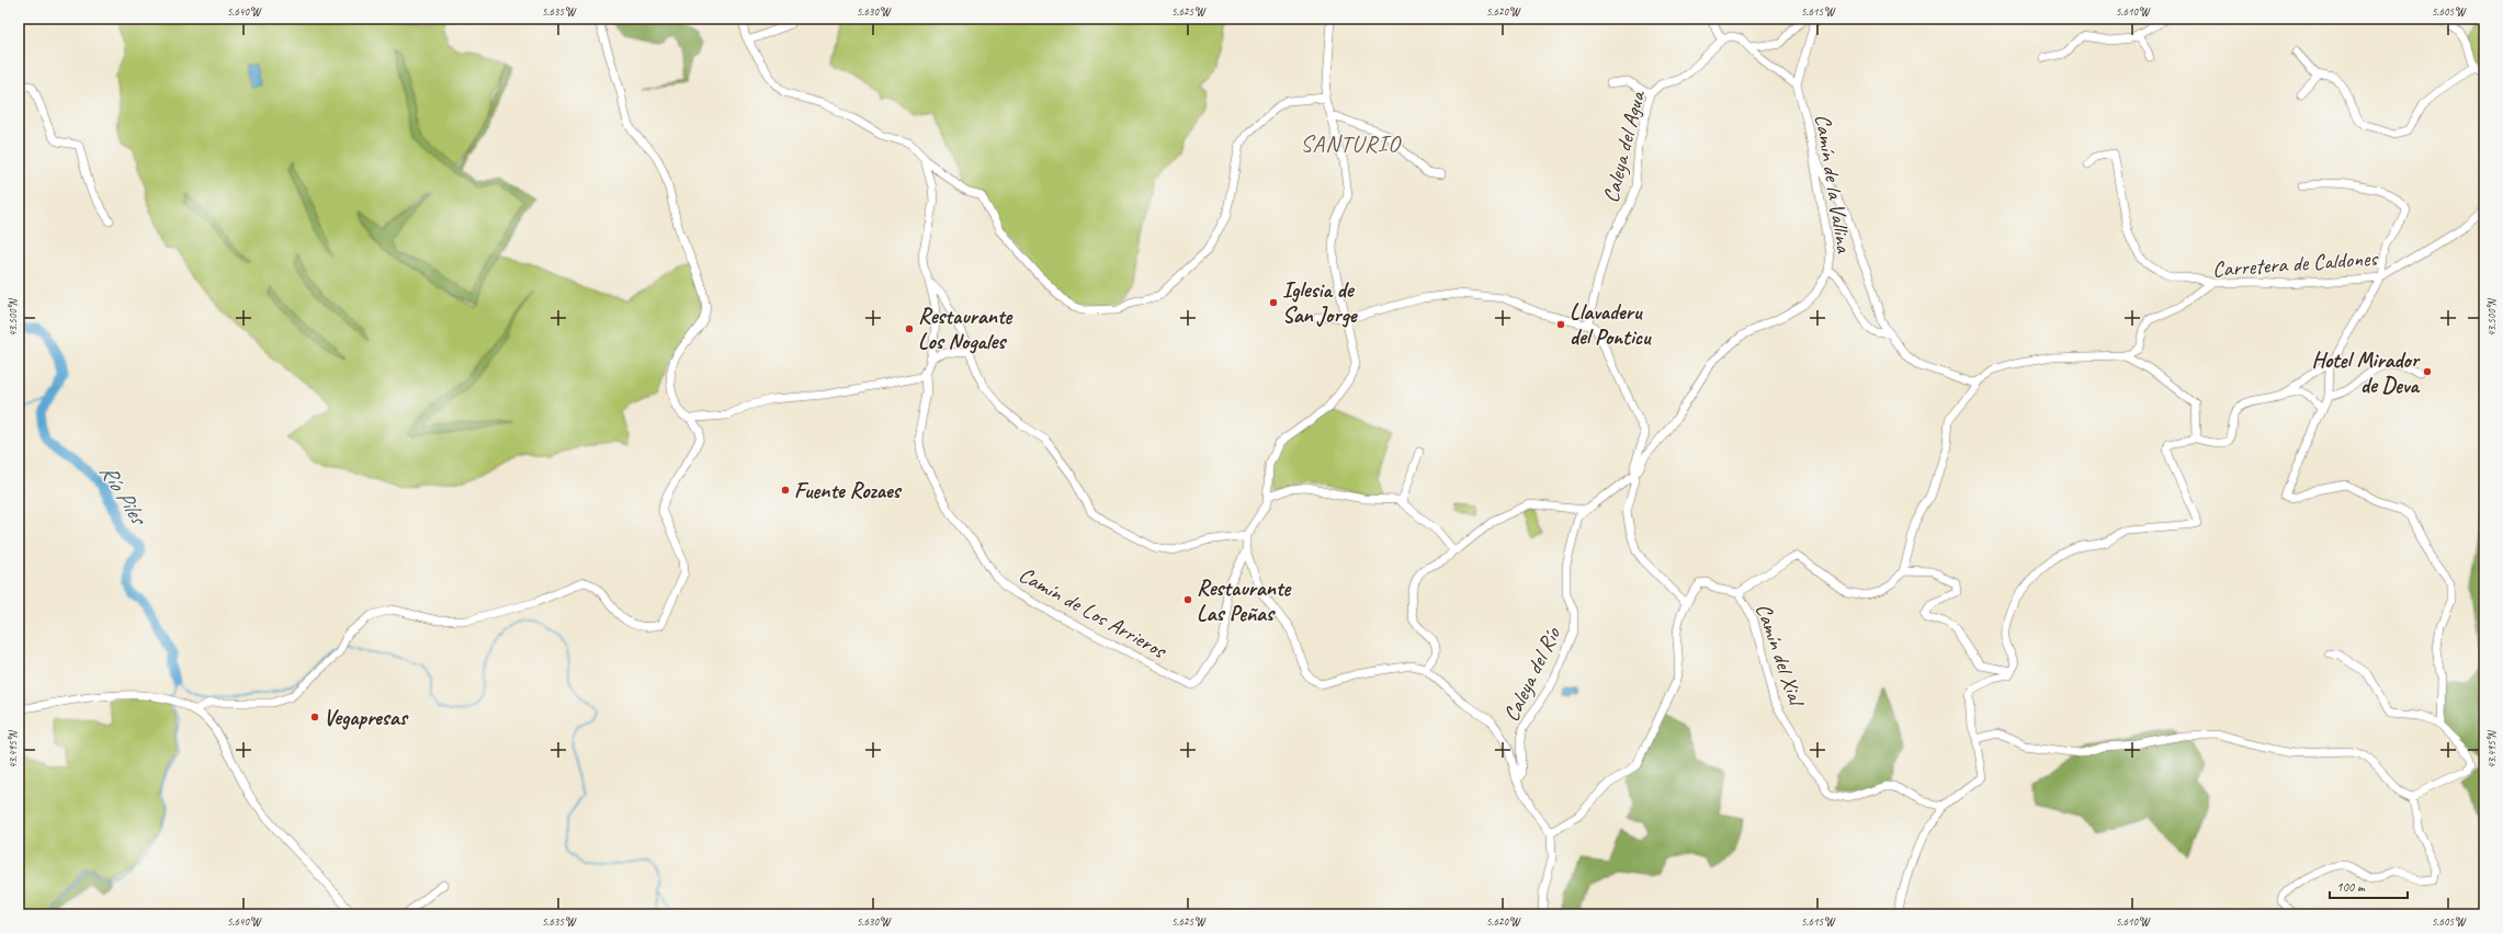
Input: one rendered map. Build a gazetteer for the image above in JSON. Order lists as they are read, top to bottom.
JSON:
{
  "streets": {
    "street": [
      "Caleya del Agua",
      "Camín de la Vallina",
      "Carretera de Caldones",
      "Camín de Los Arrieros",
      "Camín del Xial",
      "Caleya del Río"
    ]
  },
  "crossings": [
    ["Camín de la Vallina", "Caleya del Río"]
  ],
  "districts": ["SANTURIO"],
  "water": ["Río Piles"],
  "places": [
    "Iglesia de San Jorge",
    "Llavaderu del Ponticu",
    "Restaurante Los Nogales",
    "Hotel Mirador de Deva",
    "Fuente Rozaes",
    "Restaurante Las Peñas",
    "Vegapresas"
  ],
  "scale_bar": "100 m",
  "coordinates": [
    "5.640°W",
    "5.635°W",
    "5.630°W",
    "5.625°W",
    "5.620°W",
    "5.615°W",
    "5.610°W",
    "5.605°W",
    "43.500°N",
    "43.495°N"
  ]
}
